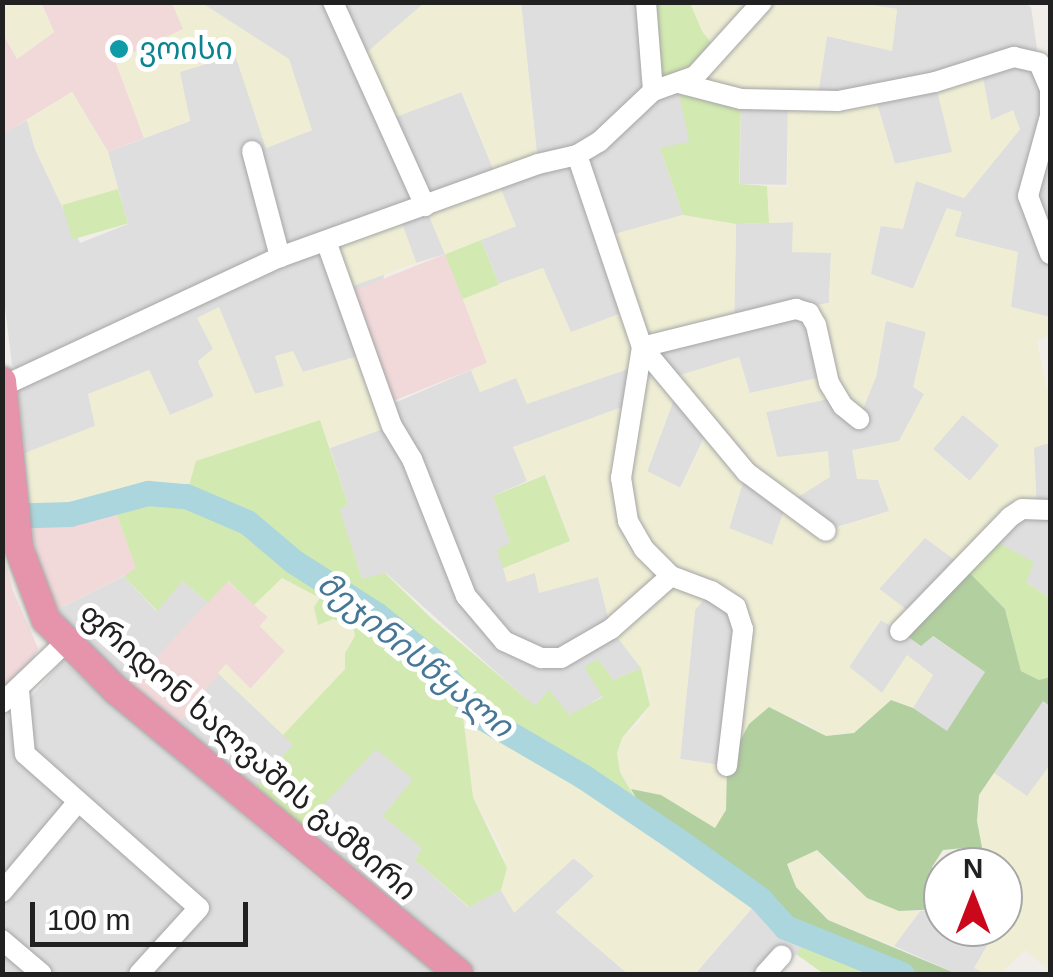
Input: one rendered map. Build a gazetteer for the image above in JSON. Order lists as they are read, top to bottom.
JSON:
{
  "streets": {
    "highway": ["ფრიდონ ხალვაშის გამზირი"]
  },
  "water": ["მეჯინისწყალი"],
  "places": ["ვოისი"],
  "scale_bar": "100 m",
  "north": "top"
}
